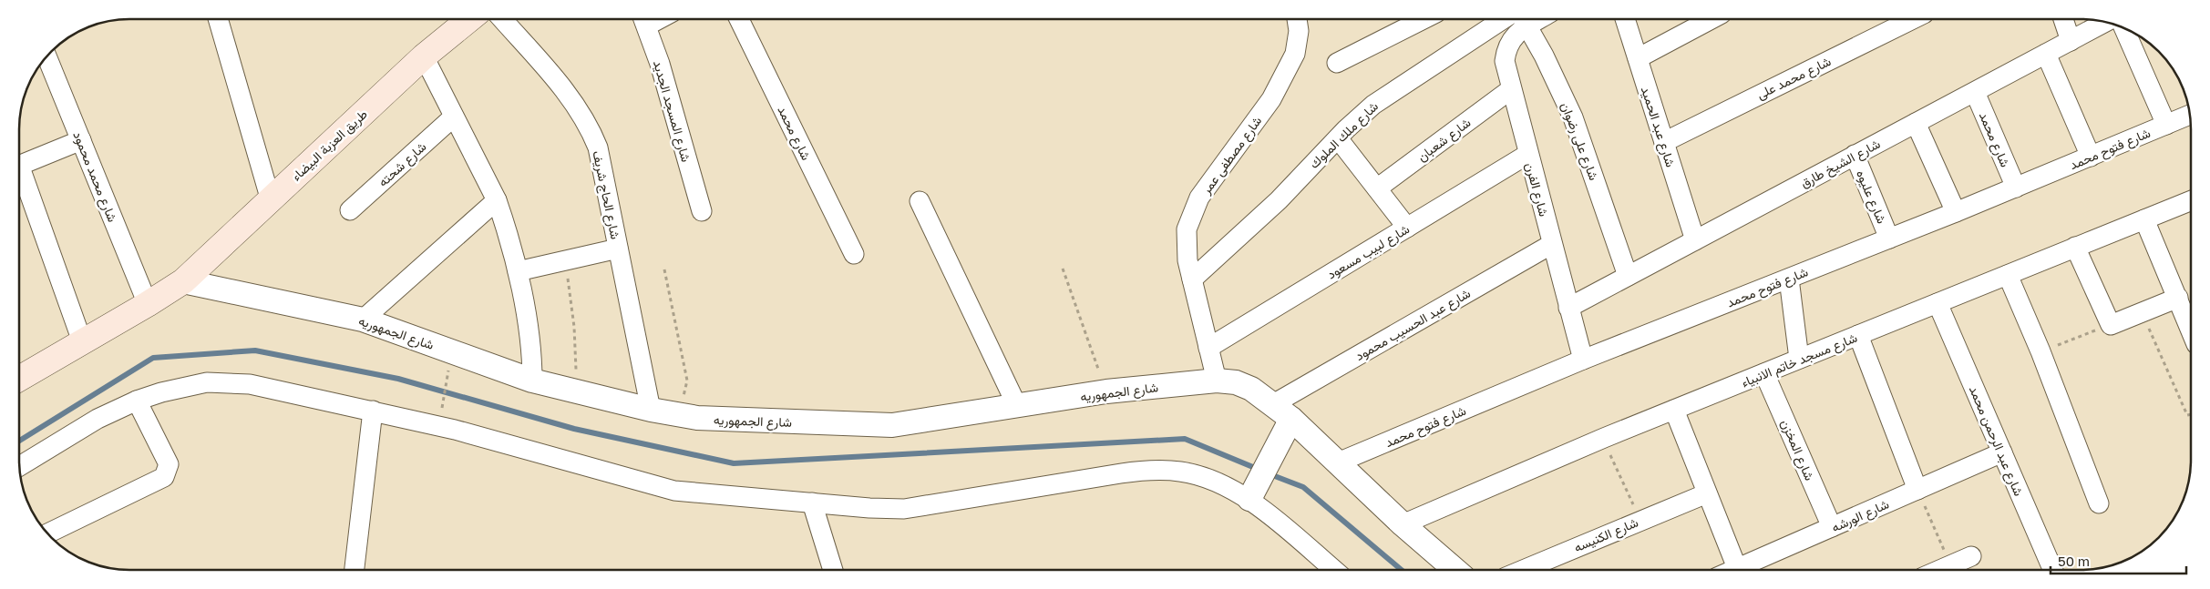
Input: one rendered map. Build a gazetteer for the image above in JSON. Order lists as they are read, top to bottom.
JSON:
{
  "streets": {
    "main road": ["طريق العزبة البيضاء"],
    "street": [
      "شارع محمد على",
      "شارع المسجد الجديد",
      "شارع عبد الحميد",
      "شارع محمد",
      "شارع ملك الملوك",
      "شارع شعبان",
      "شارع على رضوان",
      "شارع فتوح محمد",
      "شارع مصطفى عمر",
      "شارع الشيخ طارق",
      "شارع شحته",
      "شارع محمد محمود",
      "شارع الفرن",
      "شارع الحاج شريف",
      "شارع عليوه",
      "شارع لبيب مسعود",
      "شارع عبد الحسيب محمود",
      "شارع الجمهوريه",
      "شارع مسجد خاتم الانبياء",
      "شارع عبد الرحمن محمد",
      "شارع المخزن",
      "شارع الورشه",
      "شارع الكنيسه"
    ]
  },
  "crossings": [
    ["شارع محمد على", "شارع عبد الحميد"],
    ["شارع عبد الحميد", "شارع الشيخ طارق"],
    ["شارع محمد", "شارع فتوح محمد"],
    ["شارع محمد", "شارع الشيخ طارق"],
    ["شارع ملك الملوك", "شارع مصطفى عمر"],
    ["شارع شعبان", "شارع الفرن"],
    ["شارع على رضوان", "شارع الشيخ طارق"],
    ["شارع على رضوان", "شارع الفرن"],
    ["طريق العزبة البيضاء", "شارع الجمهوريه"],
    ["شارع فتوح محمد", "شارع الفرن"],
    ["شارع فتوح محمد", "شارع عليوه"],
    ["شارع فتوح محمد", "شارع الجمهوريه"],
    ["شارع مصطفى عمر", "شارع لبيب مسعود"],
    ["شارع مصطفى عمر", "شارع الجمهوريه"],
    ["شارع الشيخ طارق", "شارع الفرن"],
    ["شارع الشيخ طارق", "شارع عليوه"],
    ["شارع الفرن", "شارع لبيب مسعود"],
    ["شارع الفرن", "شارع عبد الحسيب محمود"],
    ["شارع الحاج شريف", "شارع الجمهوريه"],
    ["شارع عبد الحسيب محمود", "شارع الجمهوريه"],
    ["شارع الجمهوريه", "شارع مسجد خاتم الانبياء"],
    ["شارع مسجد خاتم الانبياء", "شارع عبد الرحمن محمد"],
    ["شارع مسجد خاتم الانبياء", "شارع المخزن"],
    ["شارع عبد الرحمن محمد", "شارع الورشه"],
    ["شارع المخزن", "شارع الورشه"]
  ],
  "scale_bar": "50 m"
}
